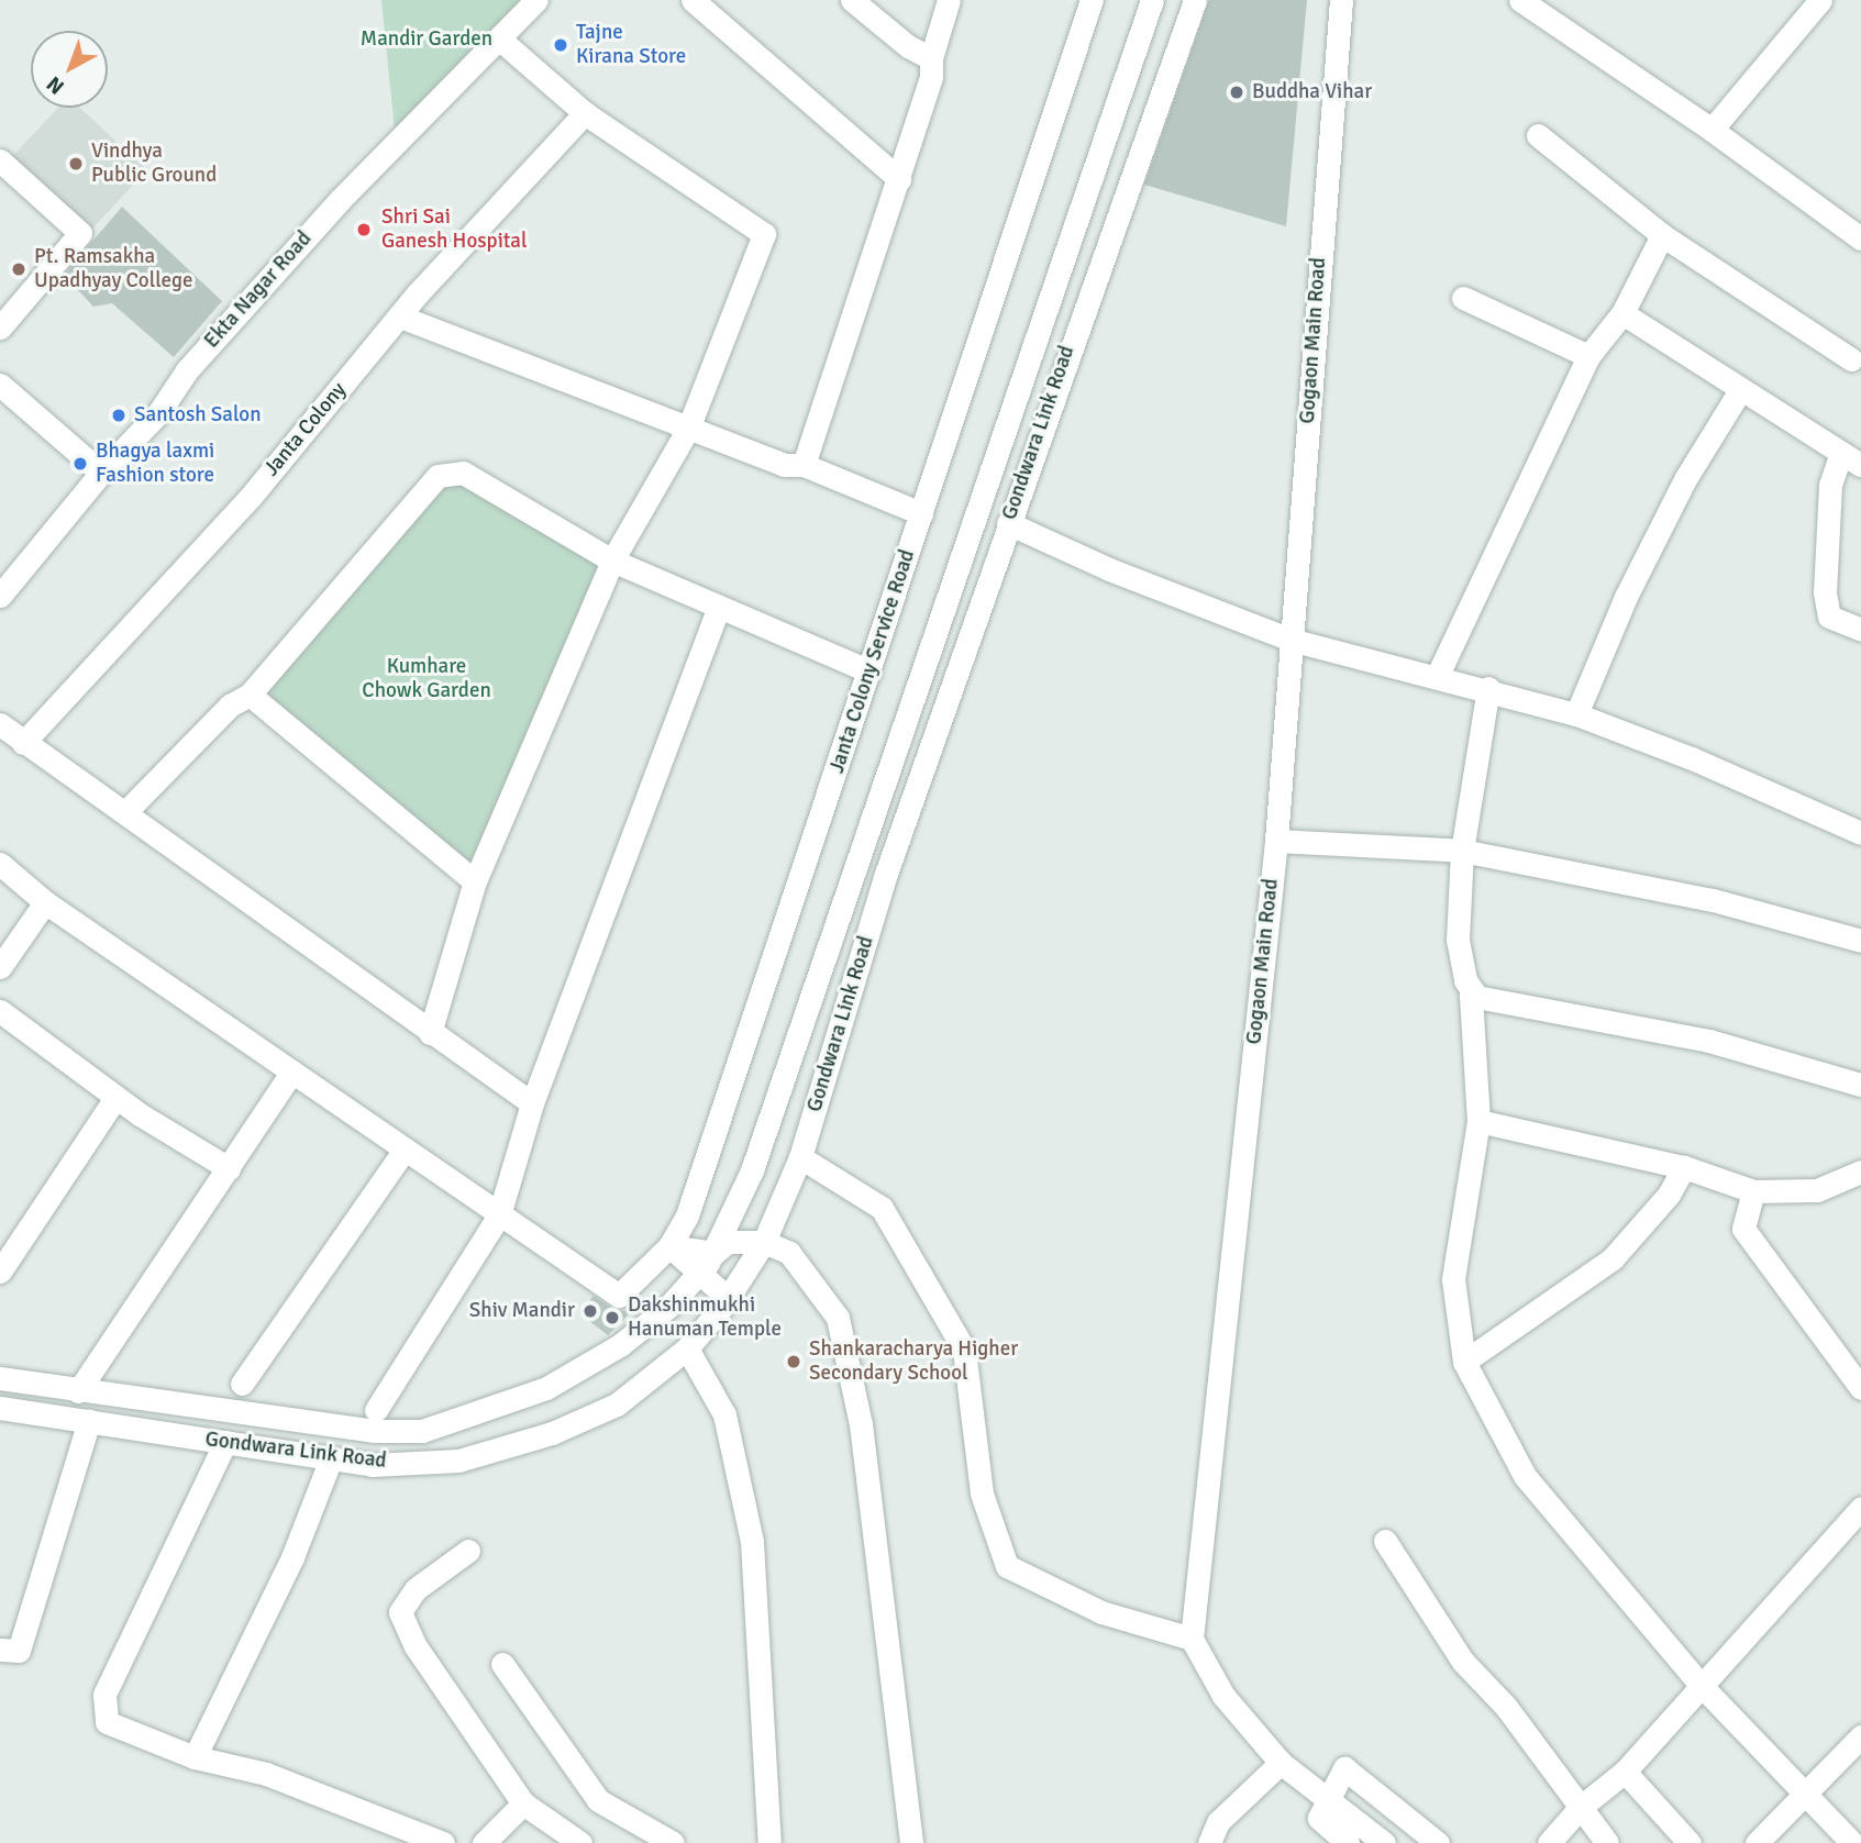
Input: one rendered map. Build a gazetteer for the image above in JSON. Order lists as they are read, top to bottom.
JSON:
{
  "streets": {
    "street": [
      "Ekta Nagar Road",
      "Gogaon Main Road",
      "Janta Colony",
      "Gondwara Link Road",
      "Janta Colony Service Road"
    ]
  },
  "parks": ["Mandir Garden", "Kumhare Chowk Garden"],
  "places": [
    "Tajne Kirana Store",
    "Buddha Vihar",
    "Vindhya Public Ground",
    "Shri Sai Ganesh Hospital",
    "Pt. Ramsakha Upadhyay College",
    "Santosh Salon",
    "Bhagya laxmi Fashion store",
    "Shiv Mandir",
    "Dakshinmukhi Hanuman Temple",
    "Shankaracharya Higher Secondary School"
  ],
  "north": "bottom left"
}
